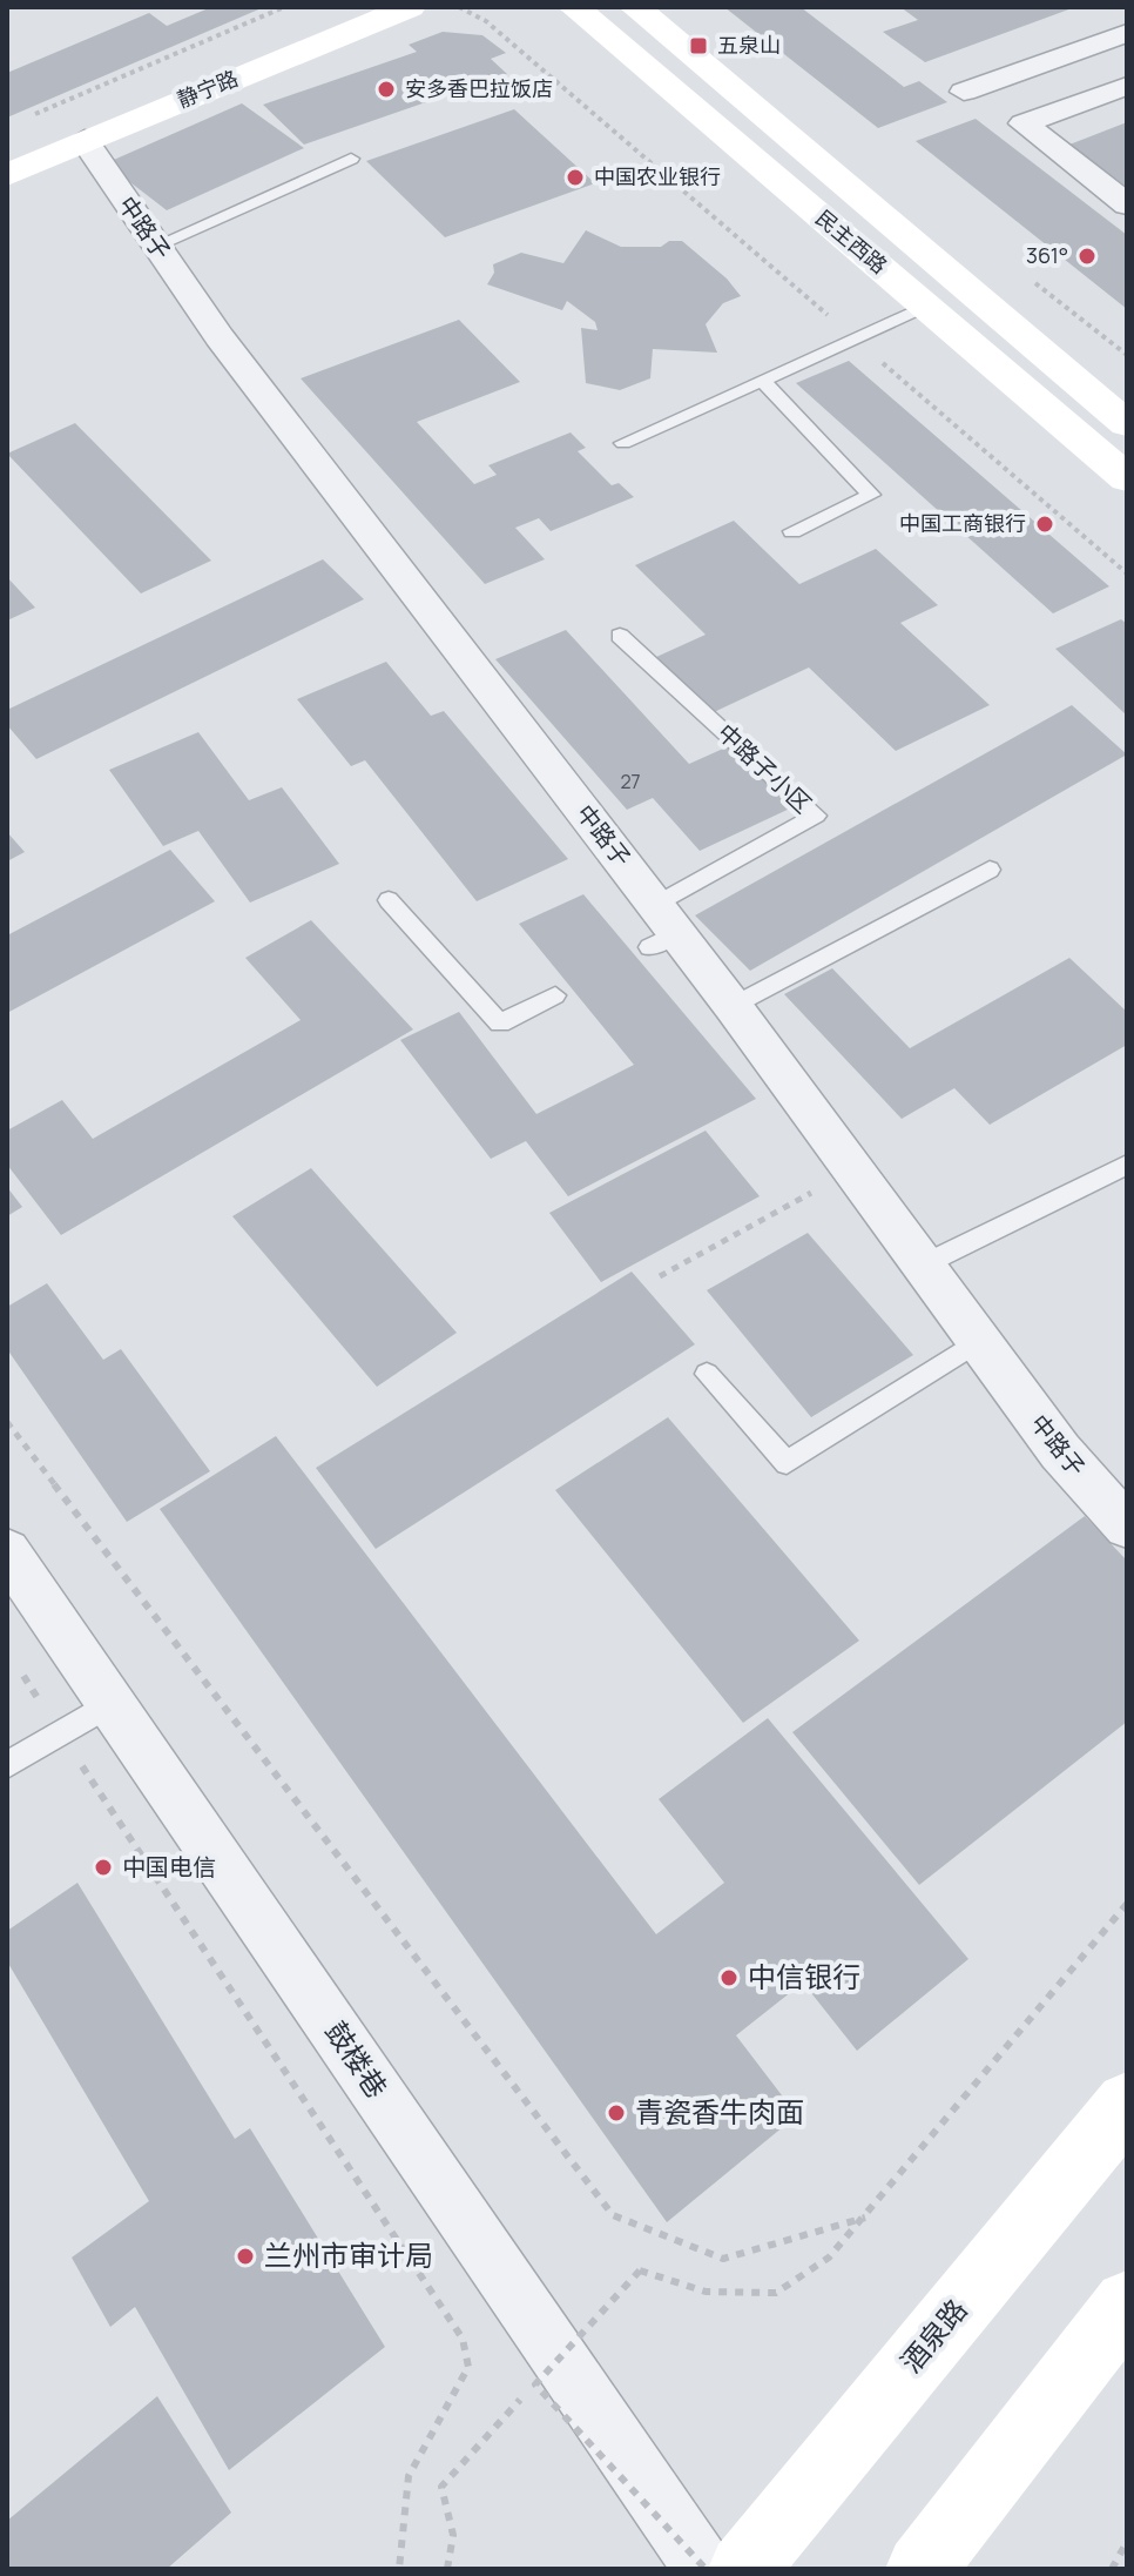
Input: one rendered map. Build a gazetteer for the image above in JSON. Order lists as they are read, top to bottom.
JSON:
{
  "streets": {
    "main road": ["静宁路", "民主西路", "酒泉路"],
    "street": ["中路子", "鼓楼巷"],
    "lane": ["中路子小区"]
  },
  "crossings": [
    ["静宁路", "中路子"],
    ["中路子", "中路子小区"]
  ],
  "places": {
    "transit": ["五泉山"],
    "other": [
      "安多香巴拉饭店",
      "中国农业银行",
      "361°",
      "中国工商银行",
      "中国电信",
      "中信银行",
      "青瓷香牛肉面",
      "兰州市审计局"
    ]
  },
  "house_numbers": ["27"]
}
